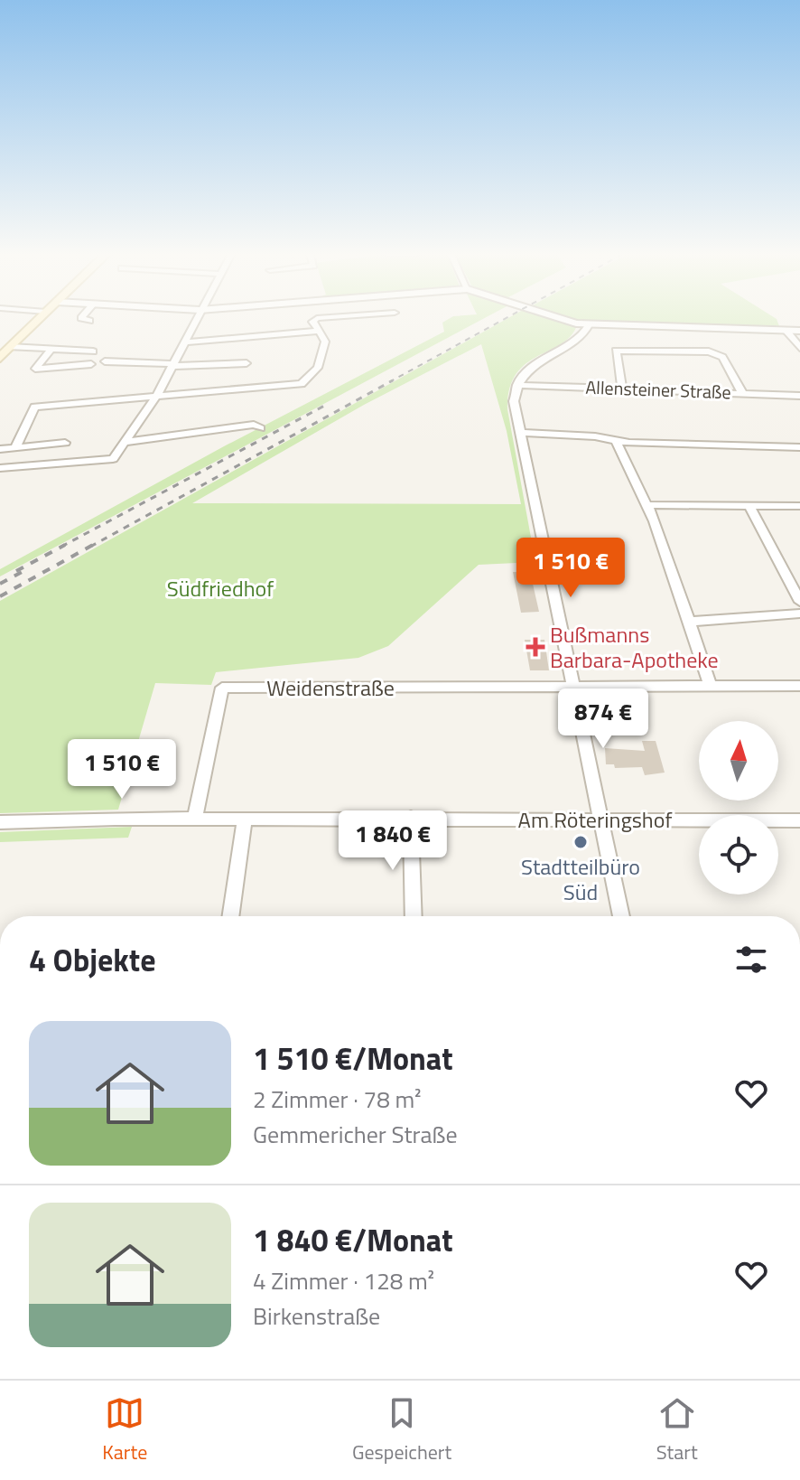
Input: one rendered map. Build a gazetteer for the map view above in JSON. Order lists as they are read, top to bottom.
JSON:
{
  "streets": {
    "street": ["Allensteiner Straße", "Weidenstraße", "Am Röteringshof"]
  },
  "crossings": [
    ["Weidenstraße", "Am Röteringshof"]
  ],
  "parks": ["Südfriedhof"],
  "places": {
    "health": ["Bußmanns Barbara-Apotheke"],
    "other": ["Stadtteilbüro Süd"]
  },
  "north": "top",
  "page": {
    "price": [
      "1 510 €",
      "874 €",
      "1 510 €",
      "1 840 €"
    ],
    "heading": "4 Objekte",
    "list": [
      {
        "name": "1 510 €/Monat",
        "note": "2 Zimmer · 78 m² · Gemmericher Straße"
      },
      {
        "name": "1 840 €/Monat",
        "note": "4 Zimmer · 128 m² · Birkenstraße"
      }
    ],
    "tabs": ["Karte", "Gespeichert", "Start"]
  }
}
